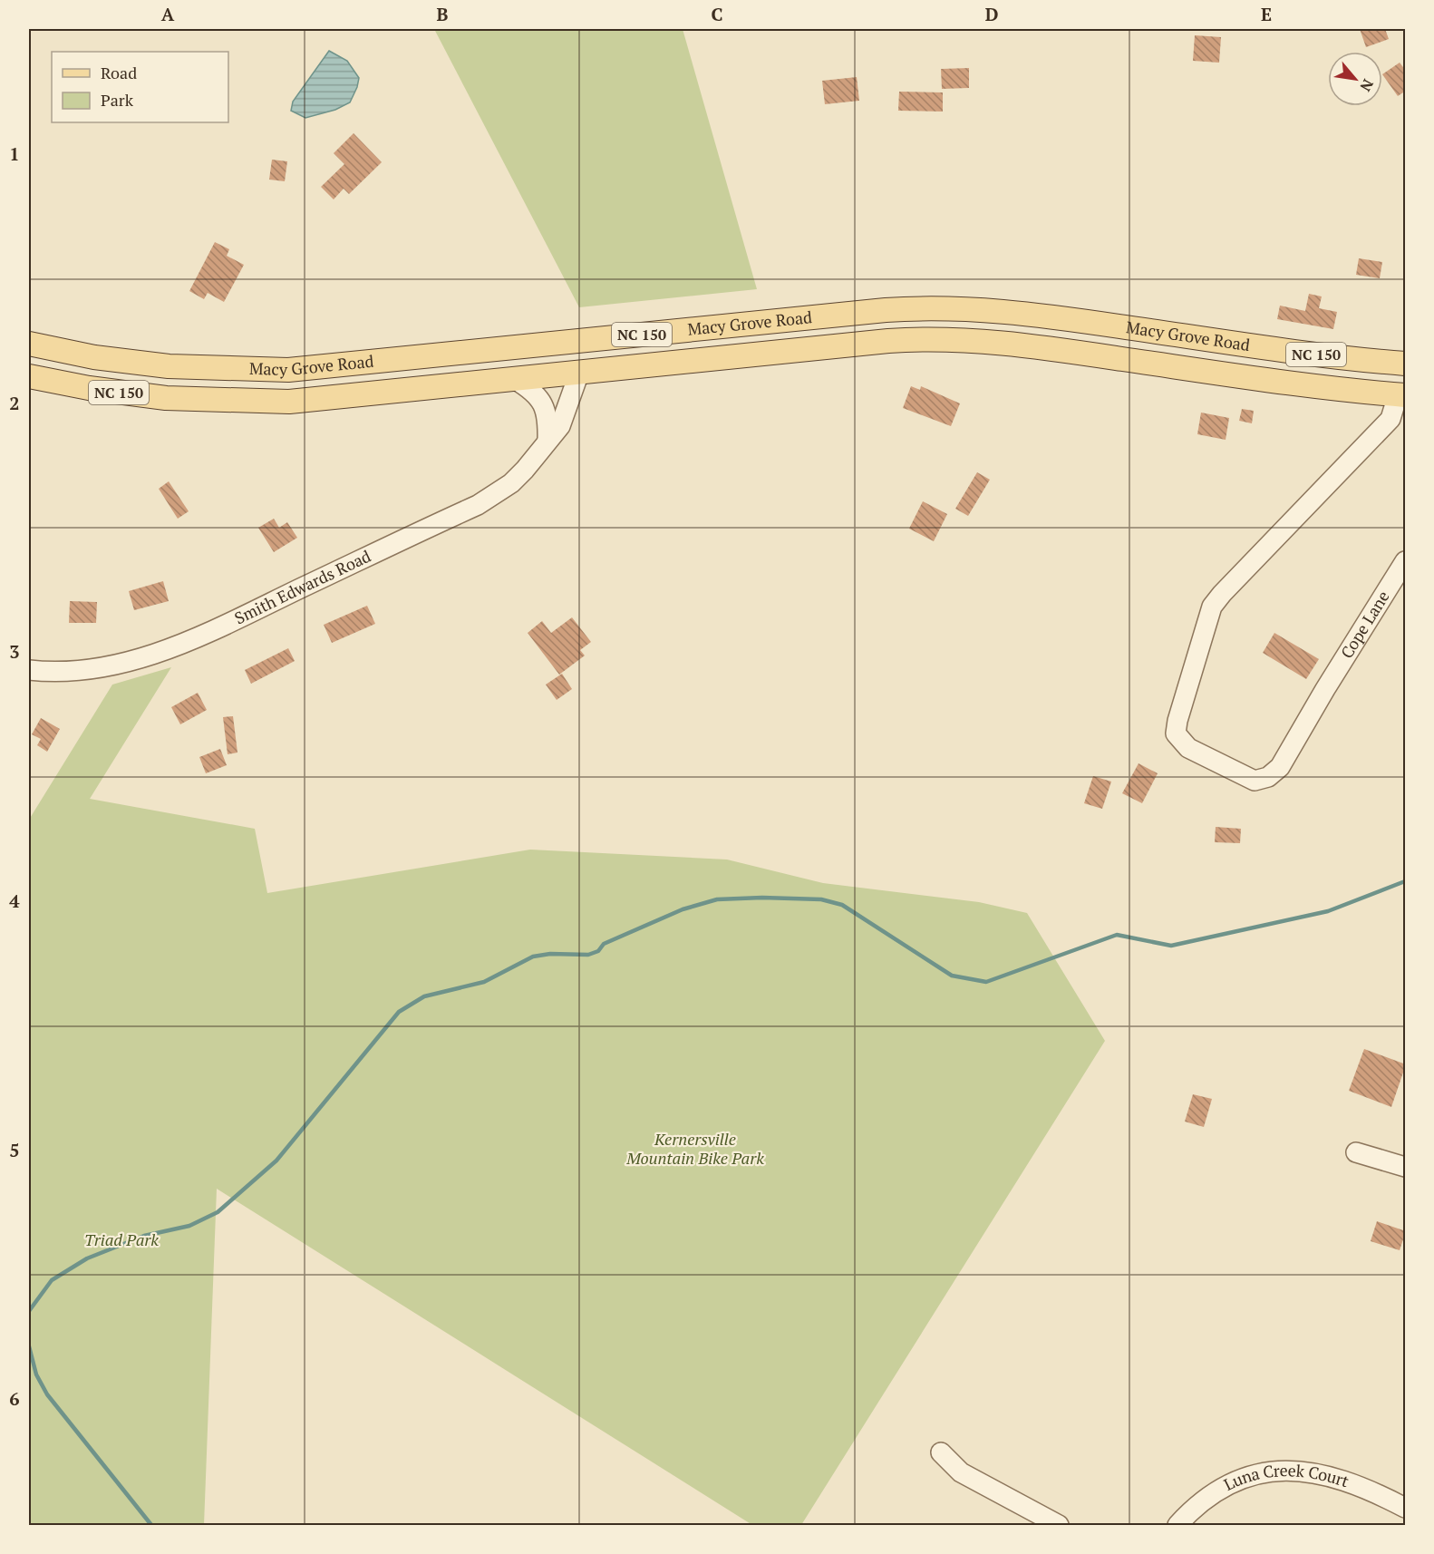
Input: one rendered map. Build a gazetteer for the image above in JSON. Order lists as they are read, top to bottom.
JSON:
{
  "streets": {
    "main road": ["Macy Grove Road", "NC 150"],
    "street": ["Smith Edwards Road", "Cope Lane", "Luna Creek Court"]
  },
  "crossings": [
    ["Macy Grove Road", "Smith Edwards Road"],
    ["Macy Grove Road", "Cope Lane"]
  ],
  "parks": ["Kernersville Mountain Bike Park", "Triad Park"],
  "legend": ["Road", "Park"],
  "north": "bottom right",
  "grid": {
    "columns": [
      "A",
      "B",
      "C",
      "D",
      "E"
    ],
    "rows": [
      "1",
      "2",
      "3",
      "4",
      "5",
      "6"
    ]
  }
}
